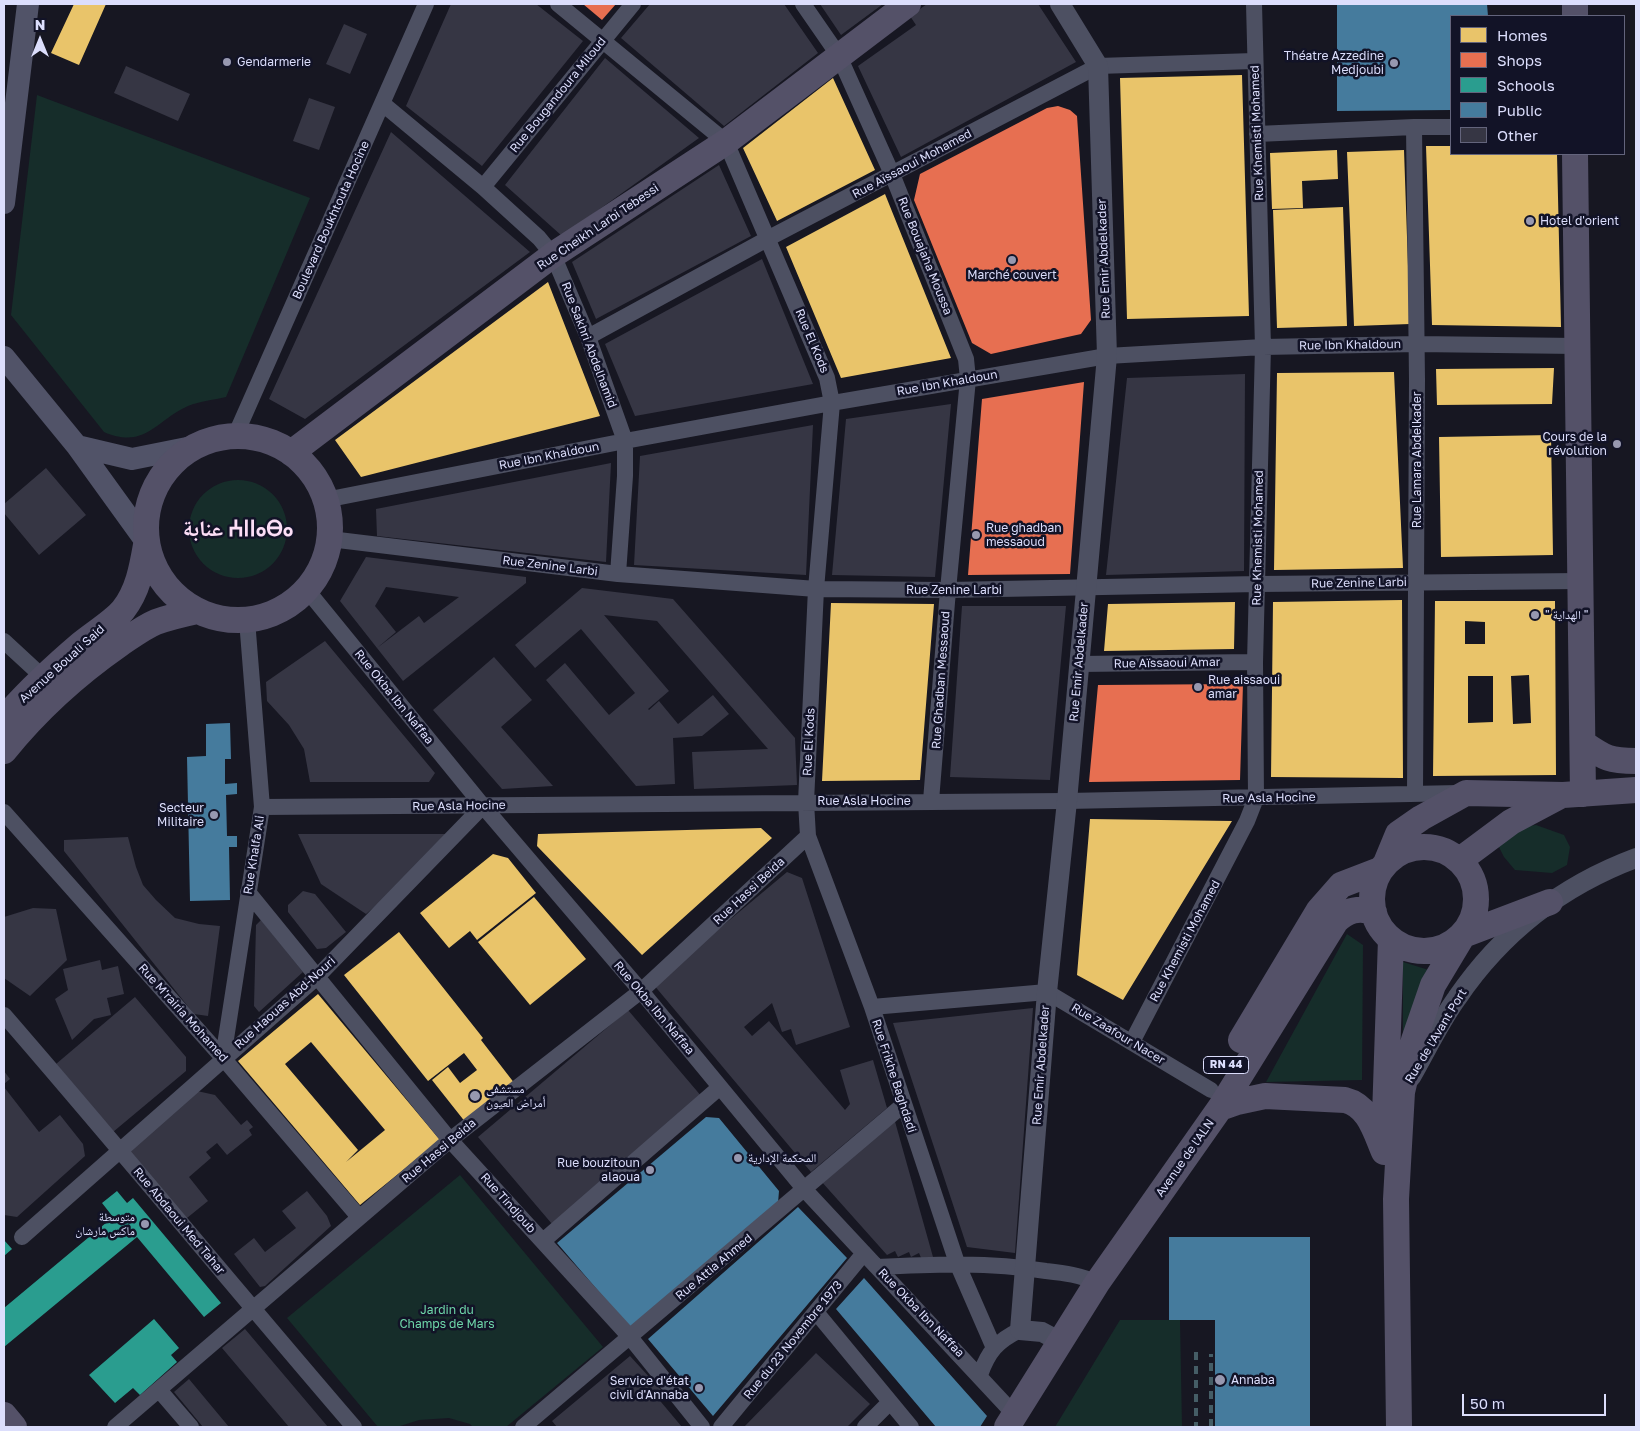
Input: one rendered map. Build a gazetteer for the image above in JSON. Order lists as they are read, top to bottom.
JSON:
{
  "streets": {
    "main road": [
      "Rue Cheikh Larbi Tebessi",
      "Avenue Bouali Said",
      "Rue Asla Hocine",
      "RN 44",
      "Avenue de l'ALN"
    ],
    "street": [
      "Rue Bougandoura Miloud",
      "Rue Khemisti Mohamed",
      "Rue Aïssaoui Mohamed",
      "Boulevard Boukhtouta Hocine",
      "Rue Bouajaha Moussa",
      "Rue Emir Abdelkader",
      "Rue El Kods",
      "Rue Sakhri Abdelhamid",
      "Rue Ibn Khaldoun",
      "Rue Lamara Abdelkader",
      "Rue Zenine Larbi",
      "Rue Aïssaoui Amar",
      "Rue Ghadban Messaoud",
      "Rue Okba Ibn Naffaa",
      "Rue Khalfa Ali",
      "Rue Hassi Beida",
      "Rue Haouas Abd-Nouri",
      "Rue M'rairia Mohamed",
      "Rue Zaafour Nacer",
      "Rue de l'Avant Port",
      "Rue Frikhe Baghdadi",
      "Rue Tindjoub",
      "Rue Abdaoui Med Tahar",
      "Rue Attia Ahmed",
      "Rue du 23 Novembre 1973"
    ]
  },
  "crossings": [
    ["Rue Bougandoura Miloud", "Rue El Kods"],
    ["Rue Bougandoura Miloud", "Rue Sakhri Abdelhamid"],
    ["Rue Khemisti Mohamed", "Rue Aïssaoui Mohamed"],
    ["Rue Khemisti Mohamed", "Rue Ibn Khaldoun"],
    ["Rue Khemisti Mohamed", "Rue Zenine Larbi"],
    ["Rue Khemisti Mohamed", "Rue Aïssaoui Amar"],
    ["Rue Khemisti Mohamed", "Rue Asla Hocine"],
    ["Rue Khemisti Mohamed", "Rue Zaafour Nacer"],
    ["Rue Aïssaoui Mohamed", "Rue Bouajaha Moussa"],
    ["Rue Aïssaoui Mohamed", "Rue Emir Abdelkader"],
    ["Rue Aïssaoui Mohamed", "Rue El Kods"],
    ["Rue Aïssaoui Mohamed", "Rue Sakhri Abdelhamid"],
    ["Boulevard Boukhtouta Hocine", "Rue Sakhri Abdelhamid"],
    ["Rue Cheikh Larbi Tebessi", "Rue Bouajaha Moussa"],
    ["Rue Cheikh Larbi Tebessi", "Rue El Kods"],
    ["Rue Cheikh Larbi Tebessi", "Rue Sakhri Abdelhamid"],
    ["Rue Bouajaha Moussa", "Rue Ibn Khaldoun"],
    ["Rue Bouajaha Moussa", "Rue Ghadban Messaoud"],
    ["Rue Emir Abdelkader", "Rue Ibn Khaldoun"],
    ["Rue Emir Abdelkader", "Rue Zenine Larbi"],
    ["Rue Emir Abdelkader", "Rue Aïssaoui Amar"],
    ["Rue Emir Abdelkader", "Rue Asla Hocine"],
    ["Rue Emir Abdelkader", "Rue Zaafour Nacer"],
    ["Rue El Kods", "Rue Ibn Khaldoun"],
    ["Rue El Kods", "Rue Zenine Larbi"],
    ["Rue El Kods", "Rue Asla Hocine"],
    ["Rue El Kods", "Rue Frikhe Baghdadi"],
    ["Rue Sakhri Abdelhamid", "Rue Ibn Khaldoun"],
    ["Rue Sakhri Abdelhamid", "Rue Zenine Larbi"],
    ["Rue Ibn Khaldoun", "Rue Lamara Abdelkader"],
    ["Rue Ibn Khaldoun", "Rue Ghadban Messaoud"],
    ["Rue Lamara Abdelkader", "Rue Zenine Larbi"],
    ["Rue Lamara Abdelkader", "Rue Asla Hocine"],
    ["Rue Zenine Larbi", "Rue Ghadban Messaoud"],
    ["Rue Ghadban Messaoud", "Rue Asla Hocine"],
    ["Rue Okba Ibn Naffaa", "Rue Asla Hocine"],
    ["Rue Okba Ibn Naffaa", "Rue Hassi Beida"],
    ["Rue Okba Ibn Naffaa", "Rue Haouas Abd-Nouri"],
    ["Rue Okba Ibn Naffaa", "Avenue de l'ALN"],
    ["Rue Okba Ibn Naffaa", "Rue Attia Ahmed"],
    ["Rue Okba Ibn Naffaa", "Rue du 23 Novembre 1973"],
    ["Rue Asla Hocine", "Rue Khalfa Ali"],
    ["Rue Asla Hocine", "Rue Haouas Abd-Nouri"],
    ["Rue Asla Hocine", "Rue Frikhe Baghdadi"],
    ["Rue Khalfa Ali", "Rue Haouas Abd-Nouri"],
    ["Rue Khalfa Ali", "Rue M'rairia Mohamed"],
    ["Rue Khalfa Ali", "Rue Tindjoub"],
    ["Rue Hassi Beida", "Rue M'rairia Mohamed"],
    ["Rue Hassi Beida", "Rue Frikhe Baghdadi"],
    ["Rue Hassi Beida", "Rue Tindjoub"],
    ["Rue Hassi Beida", "Rue Abdaoui Med Tahar"],
    ["Rue Haouas Abd-Nouri", "Rue M'rairia Mohamed"],
    ["Rue Haouas Abd-Nouri", "Rue Tindjoub"],
    ["Rue Haouas Abd-Nouri", "Rue Abdaoui Med Tahar"],
    ["Rue Zaafour Nacer", "Avenue de l'ALN"],
    ["Rue Frikhe Baghdadi", "Rue Attia Ahmed"],
    ["Rue Tindjoub", "Rue Attia Ahmed"]
  ],
  "districts": ["عنابة ⵄⵏⵏⴰⴱⴰ"],
  "parks": ["Jardin du Champs de Mars"],
  "places": [
    "Gendarmerie",
    "Théatre Azzedine Medjoubi",
    "Hotel d'orient",
    "Marché couvert",
    "Cours de la révolution",
    "Rue ghadban messaoud",
    "\" الهداية \"",
    "Rue aissaoui amar",
    "Secteur Militaire",
    "مستشفى أمراض العيون",
    "المحكمة الإدارية",
    "Rue bouzitoun alaoua",
    "متوسطة ماكس مارشان",
    "Annaba",
    "Service d'état civil d'Annaba"
  ],
  "legend": [
    "Homes",
    "Shops",
    "Schools",
    "Public",
    "Other"
  ],
  "scale_bar": "50 m",
  "north": "top"
}
